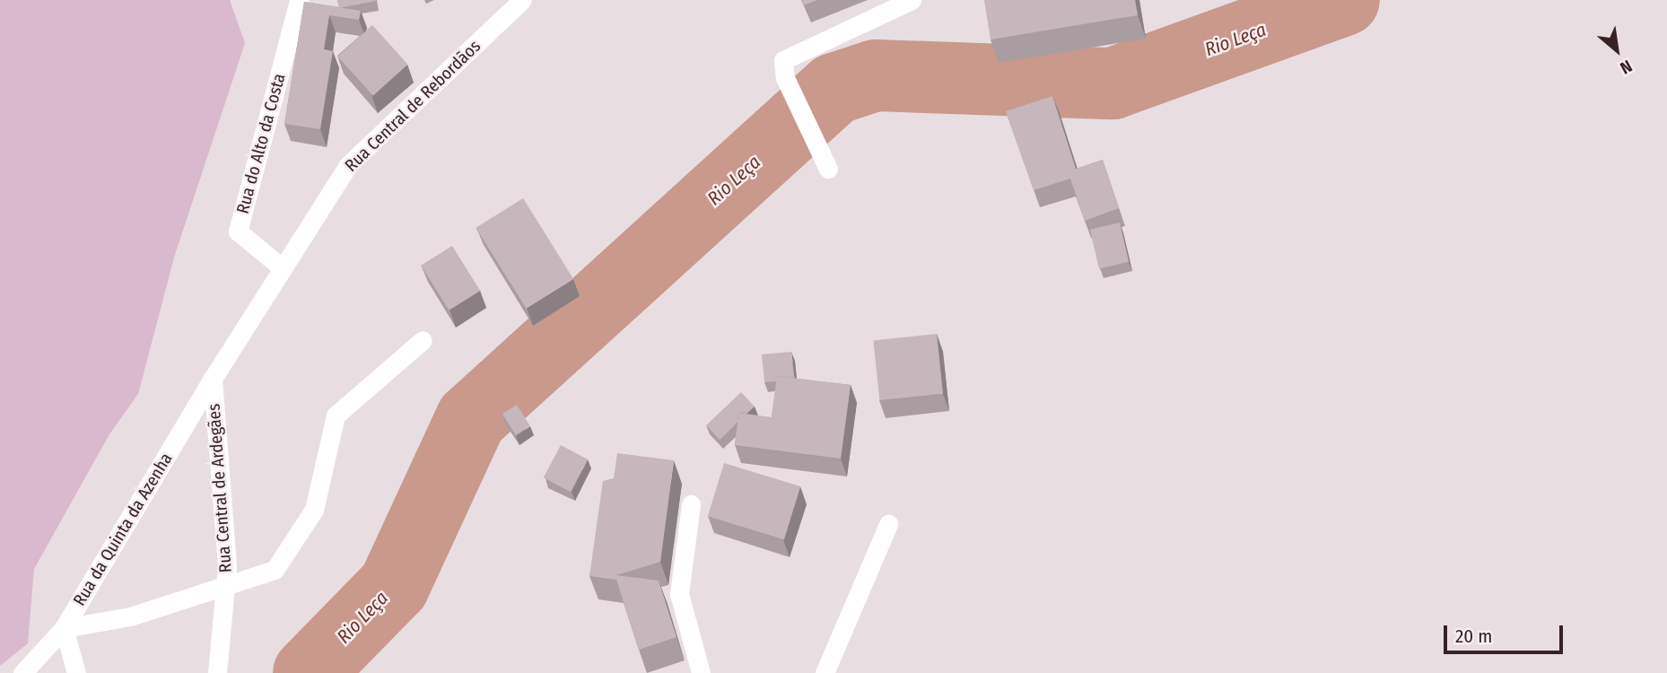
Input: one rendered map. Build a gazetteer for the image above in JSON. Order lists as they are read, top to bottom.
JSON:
{
  "streets": {
    "street": [
      "Rua Central de Rebordãos",
      "Rua do Alto da Costa",
      "Rua Central de Ardegães",
      "Rua da Quinta da Azenha"
    ]
  },
  "crossings": [
    ["Rua Central de Rebordãos", "Rua do Alto da Costa"],
    ["Rua Central de Rebordãos", "Rua Central de Ardegães"],
    ["Rua Central de Rebordãos", "Rua da Quinta da Azenha"],
    ["Rua Central de Ardegães", "Rua da Quinta da Azenha"]
  ],
  "water": ["Rio Leça"],
  "scale_bar": "20 m",
  "north": "bottom right"
}
